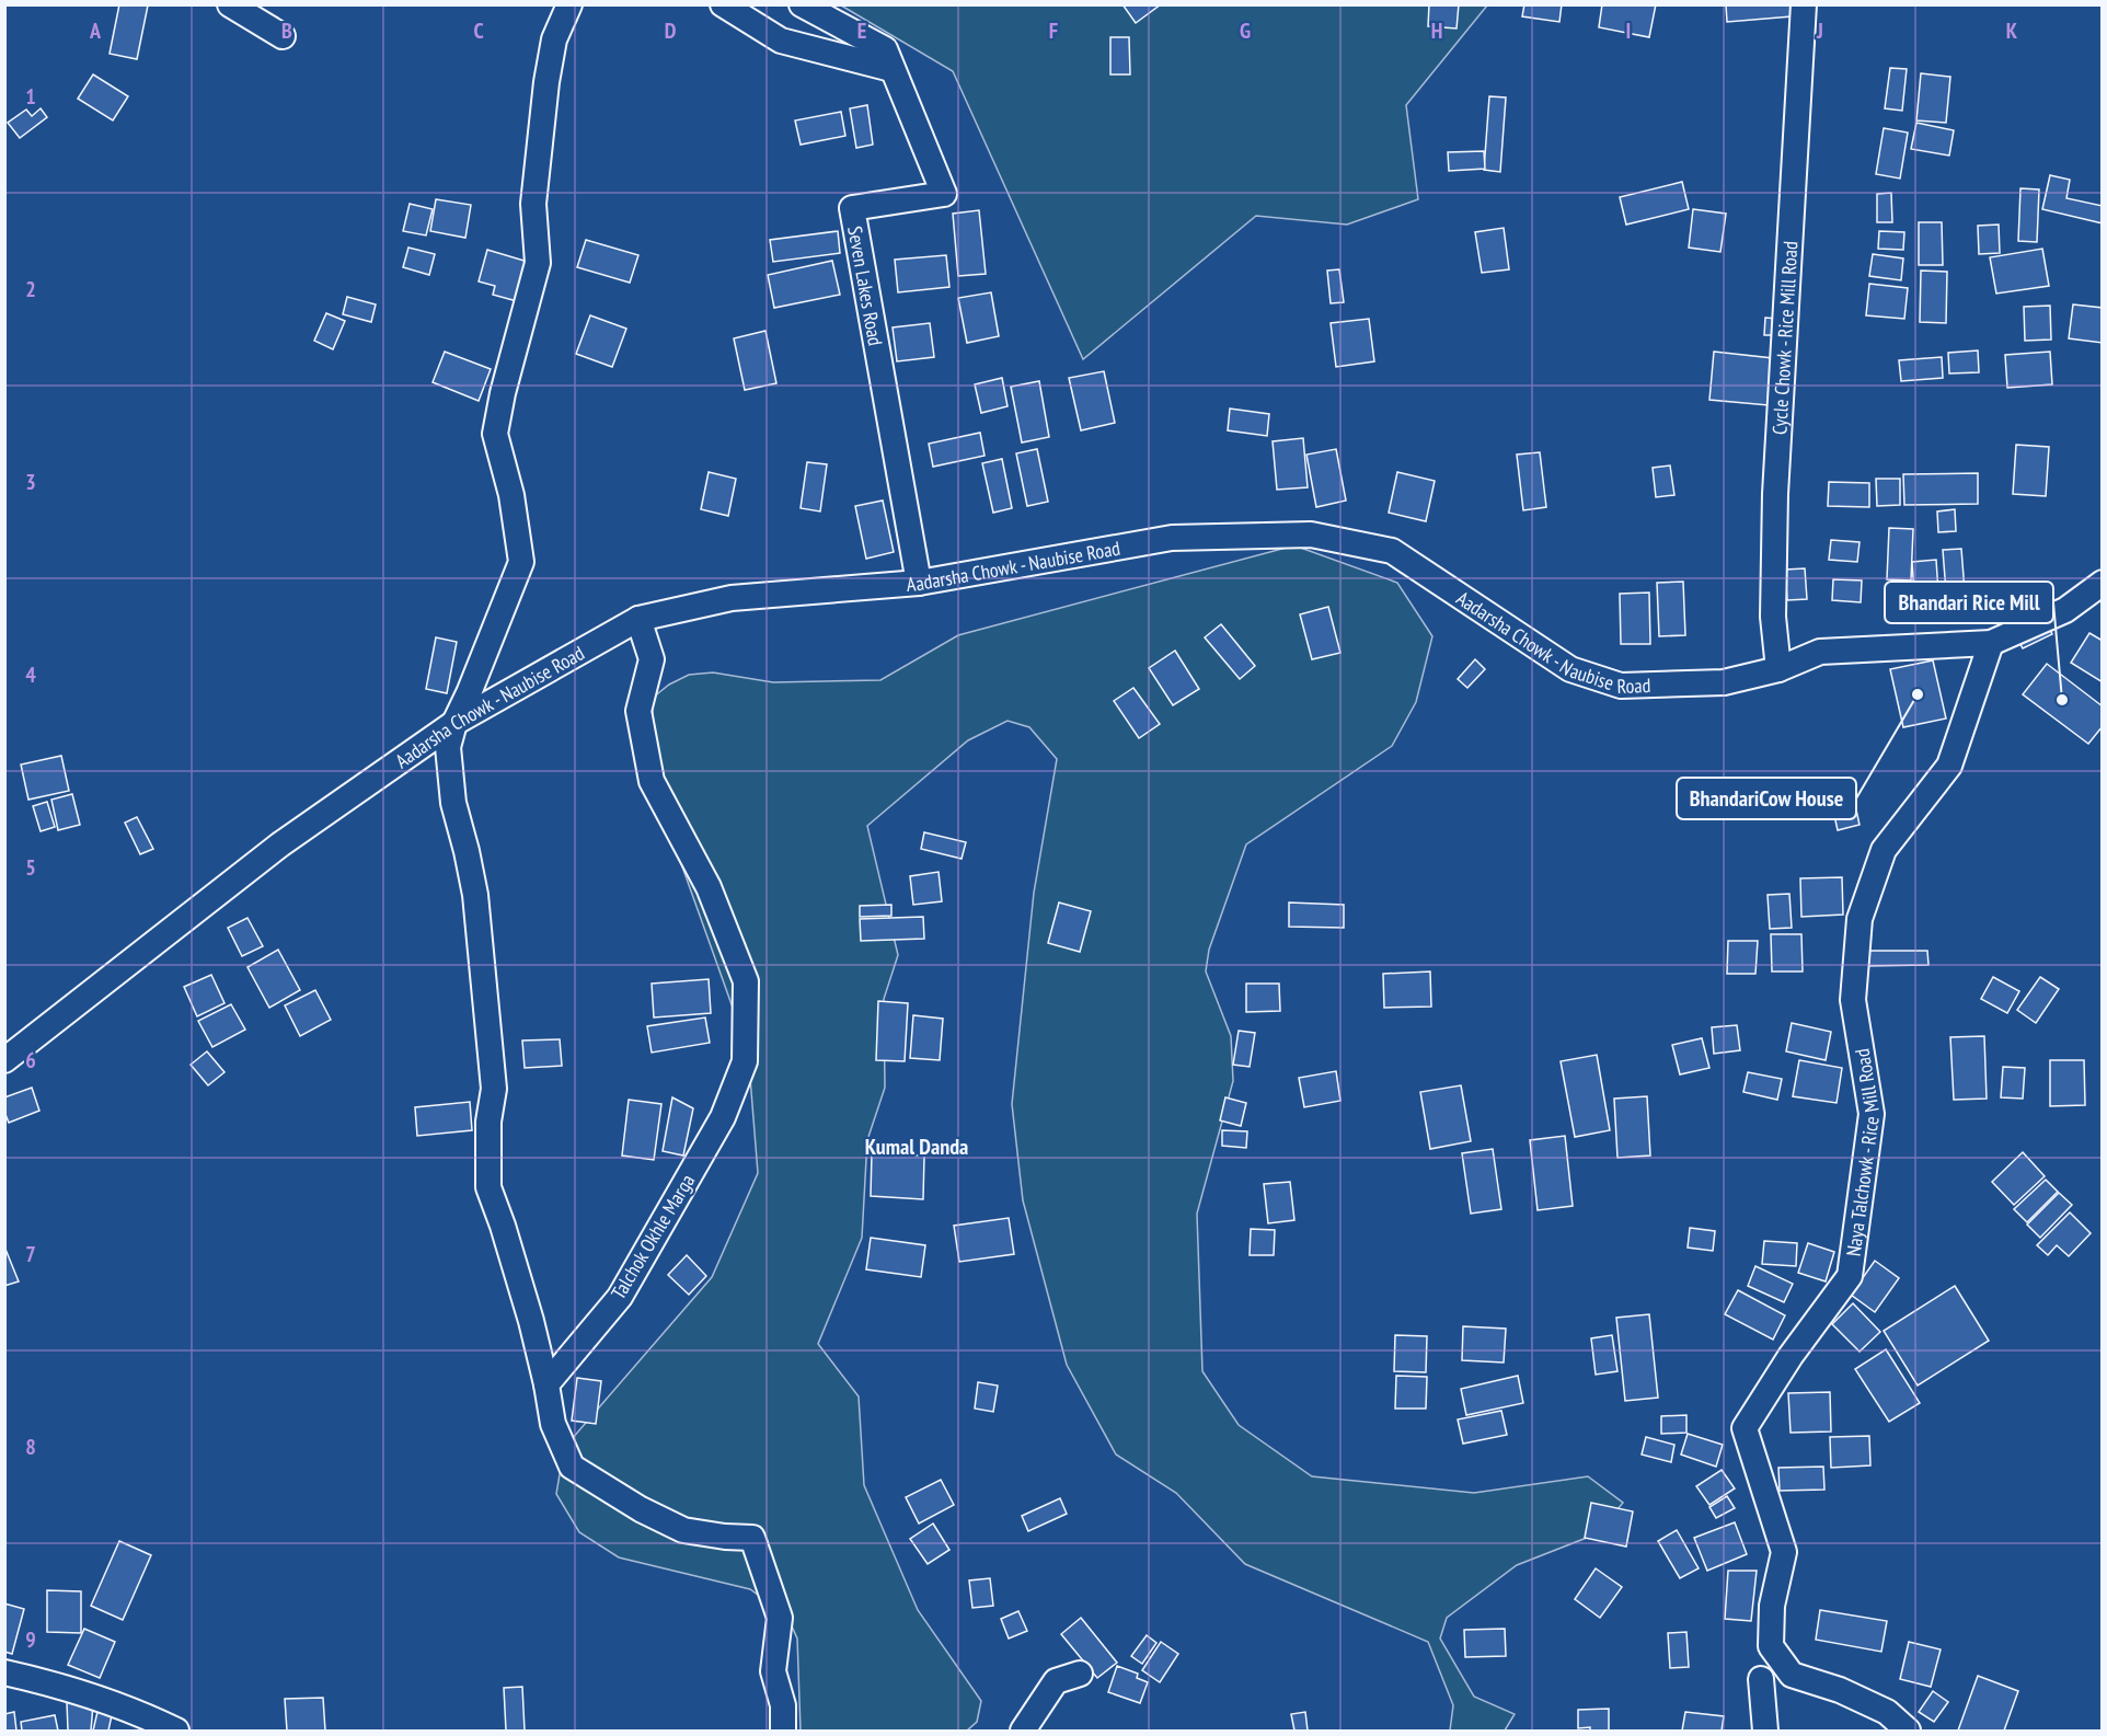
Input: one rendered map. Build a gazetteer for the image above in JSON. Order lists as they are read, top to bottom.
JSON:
{
  "streets": {
    "street": [
      "Seven Lakes Road",
      "Cycle Chowk - Rice Mill Road",
      "Aadarsha Chowk - Naubise Road",
      "Naya Talchowk - Rice Mill Road",
      "Talchok Okhle Marga"
    ]
  },
  "crossings": [
    ["Seven Lakes Road", "Aadarsha Chowk - Naubise Road"],
    ["Cycle Chowk - Rice Mill Road", "Aadarsha Chowk - Naubise Road"],
    ["Aadarsha Chowk - Naubise Road", "Naya Talchowk - Rice Mill Road"],
    ["Aadarsha Chowk - Naubise Road", "Talchok Okhle Marga"]
  ],
  "districts": ["Kumal Danda"],
  "places": ["BhandariCow House", "Bhandari Rice Mill"],
  "grid": {
    "columns": [
      "A",
      "B",
      "C",
      "D",
      "E",
      "F",
      "G",
      "H",
      "I",
      "J",
      "K"
    ],
    "rows": [
      "1",
      "2",
      "3",
      "4",
      "5",
      "6",
      "7",
      "8",
      "9"
    ]
  }
}
